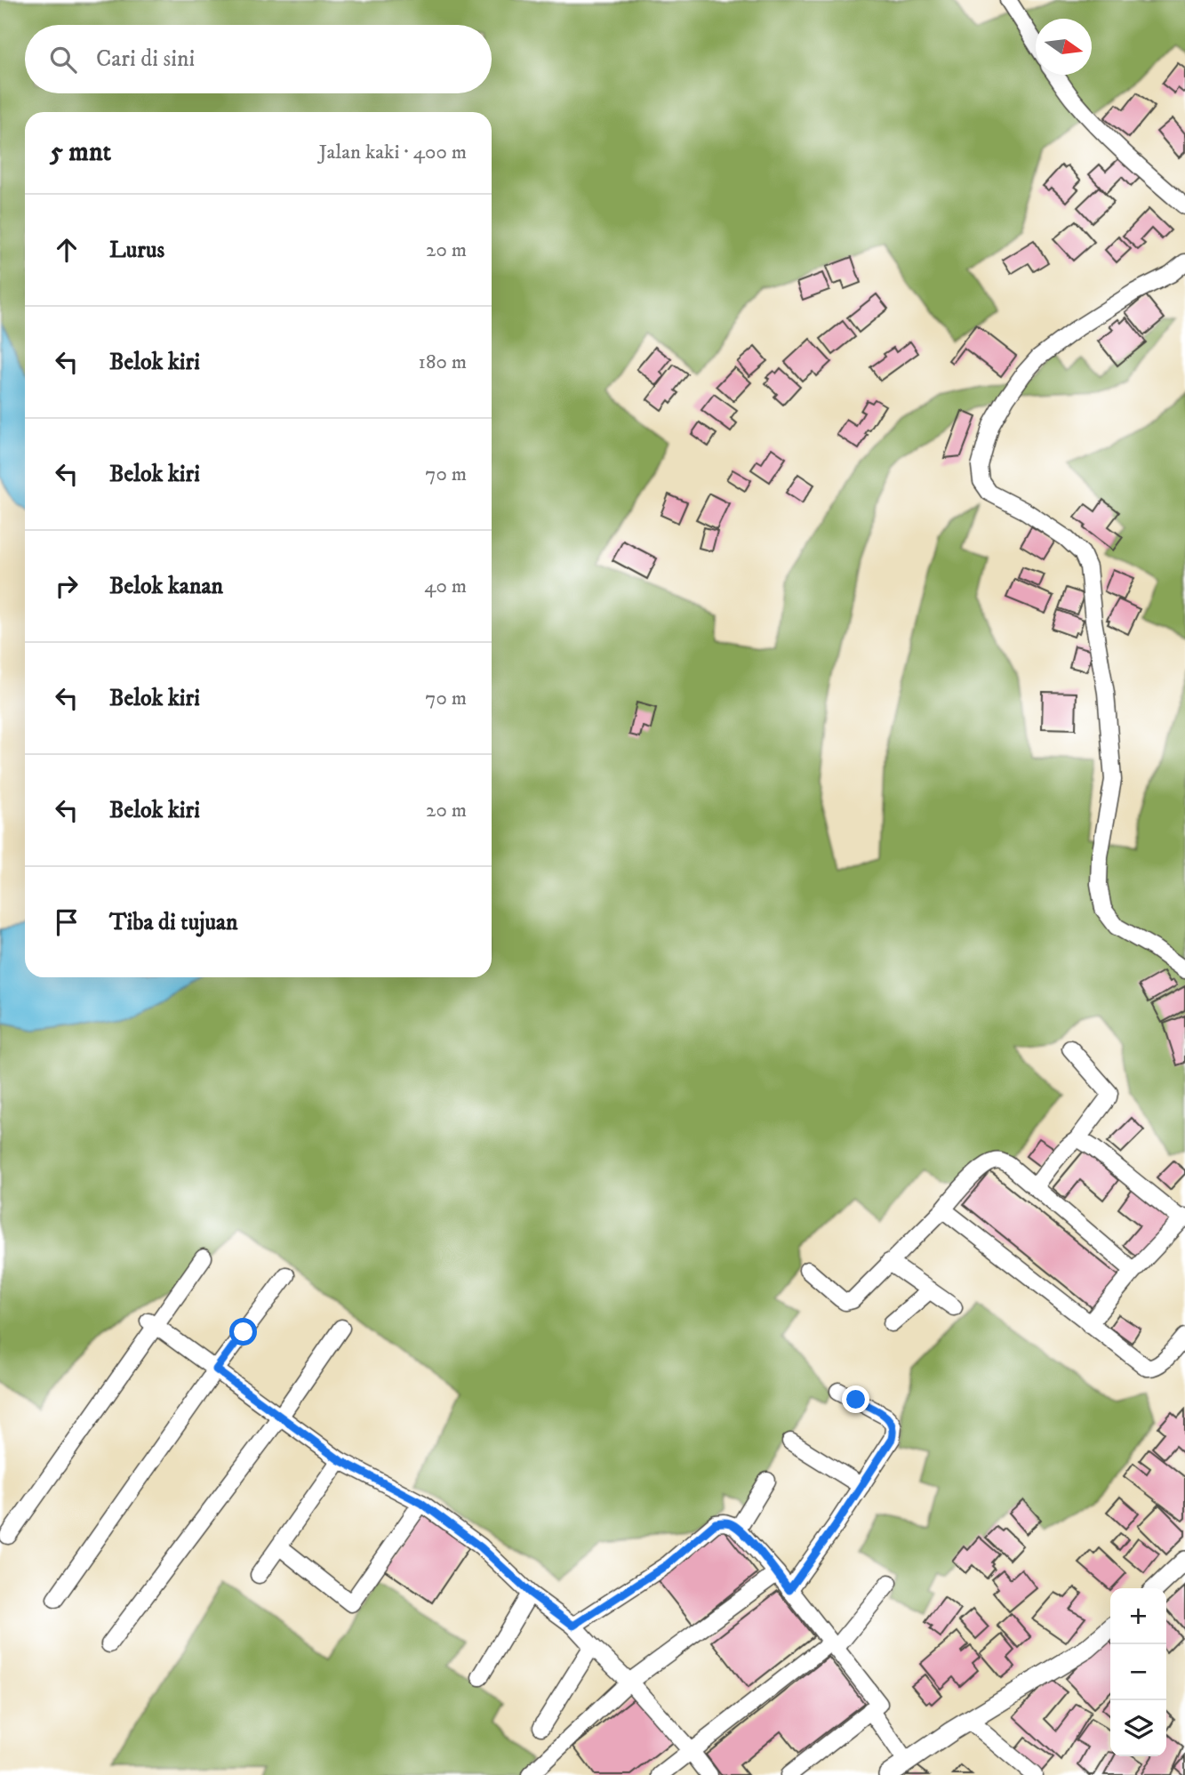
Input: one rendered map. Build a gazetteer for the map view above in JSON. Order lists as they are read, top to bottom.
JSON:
{
  "north": "right",
  "page": {
    "search": "Cari di sini",
    "heading": ["5 mnt", "Jalan kaki · 400 m"],
    "list": [
      ["Lurus", "20 m"],
      ["Belok kiri", "180 m"],
      ["Belok kiri", "70 m"],
      ["Belok kanan", "40 m"],
      ["Belok kiri", "70 m"],
      ["Belok kiri", "20 m"],
      "Tiba di tujuan"
    ],
    "map_buttons": ["+", "−"]
  }
}
